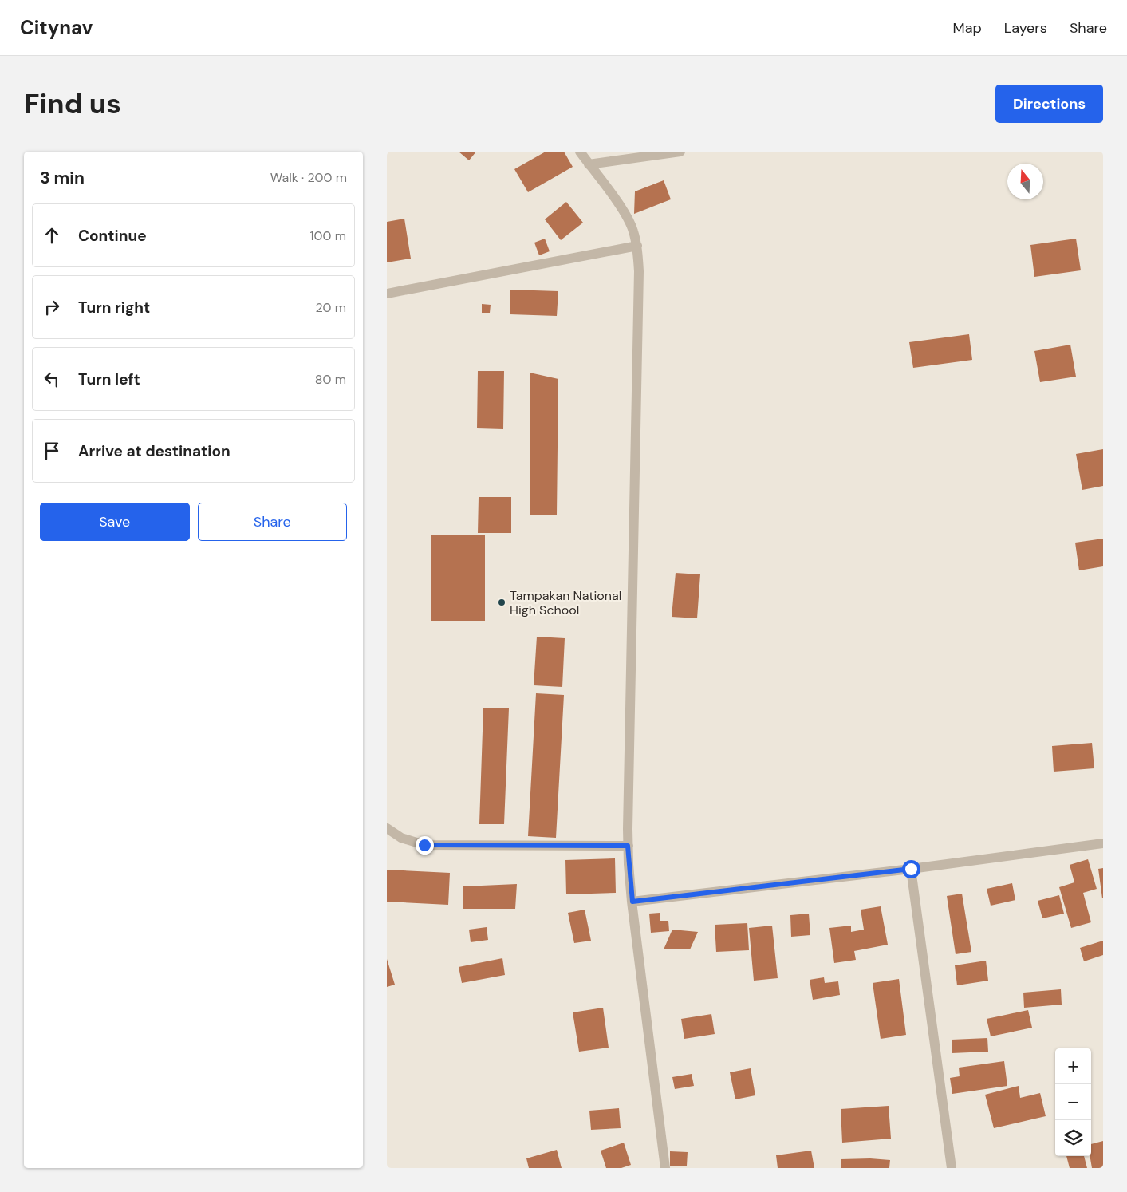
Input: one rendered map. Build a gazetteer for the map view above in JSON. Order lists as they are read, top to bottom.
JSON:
{
  "places": ["Tampakan National High School"],
  "north": "top",
  "page": {
    "header": "Citynav",
    "nav": ["Map", "Layers", "Share"],
    "buttons": [
      "Directions",
      ["Save", "Share"]
    ],
    "title": "Find us",
    "heading": ["3 min", "Walk · 200 m"],
    "list": [
      ["Continue", "100 m"],
      ["Turn right", "20 m"],
      ["Turn left", "80 m"],
      "Arrive at destination"
    ],
    "map_buttons": ["+", "−"]
  }
}
